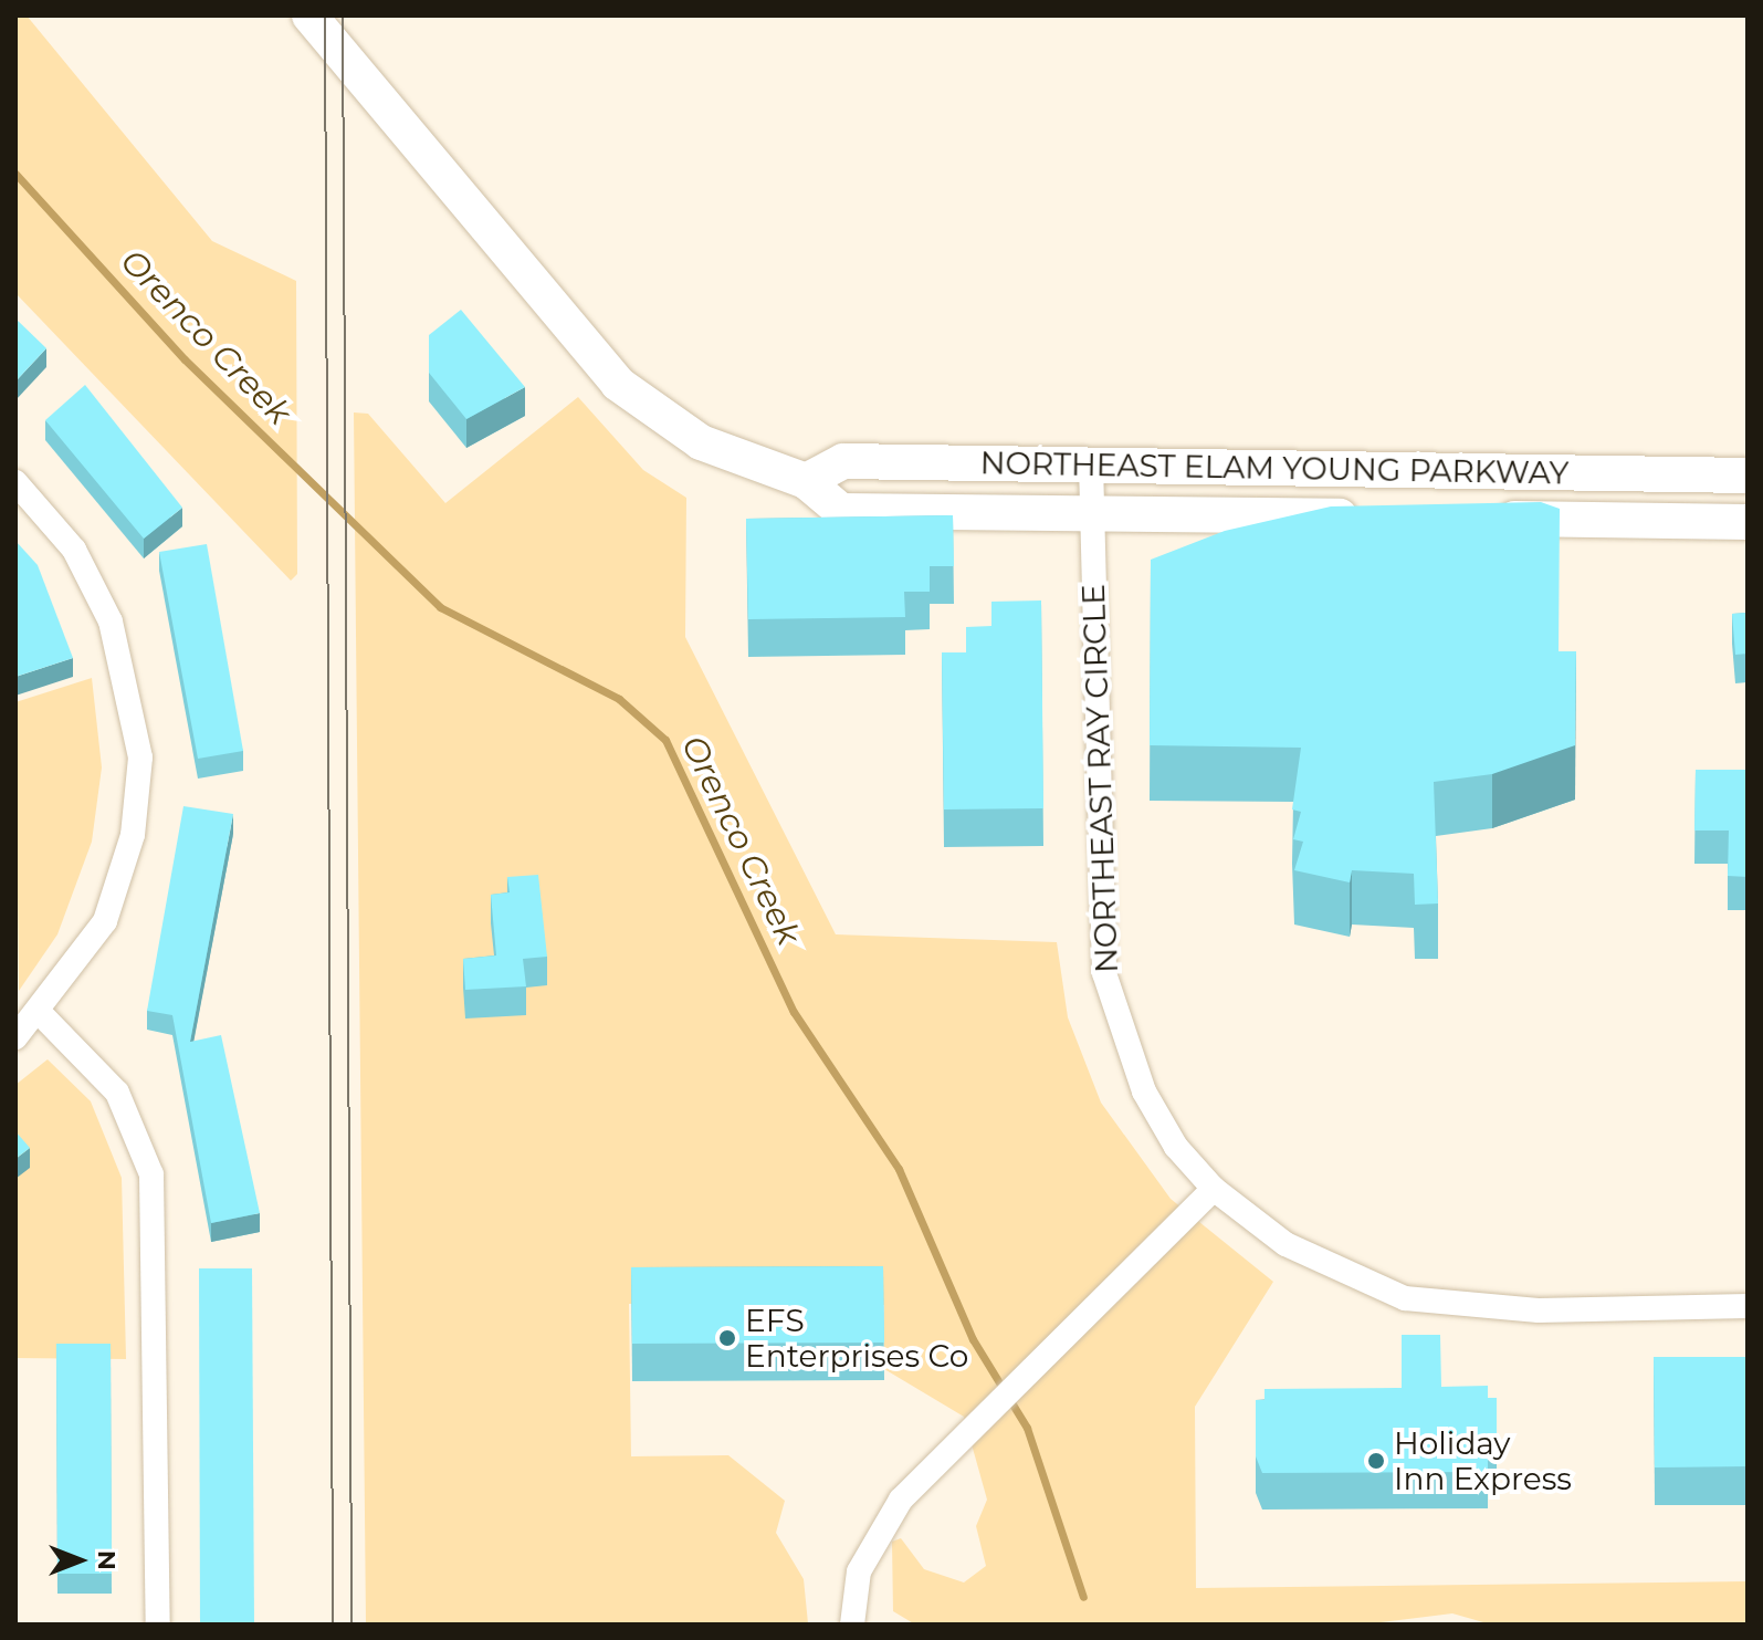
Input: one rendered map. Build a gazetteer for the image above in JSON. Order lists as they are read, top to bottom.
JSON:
{
  "streets": {
    "street": ["NORTHEAST ELAM YOUNG PARKWAY", "NORTHEAST RAY CIRCLE"]
  },
  "crossings": [
    ["NORTHEAST ELAM YOUNG PARKWAY", "NORTHEAST RAY CIRCLE"]
  ],
  "water": ["Orenco Creek"],
  "places": ["EFS Enterprises Co", "Holiday Inn Express"],
  "north": "right"
}
